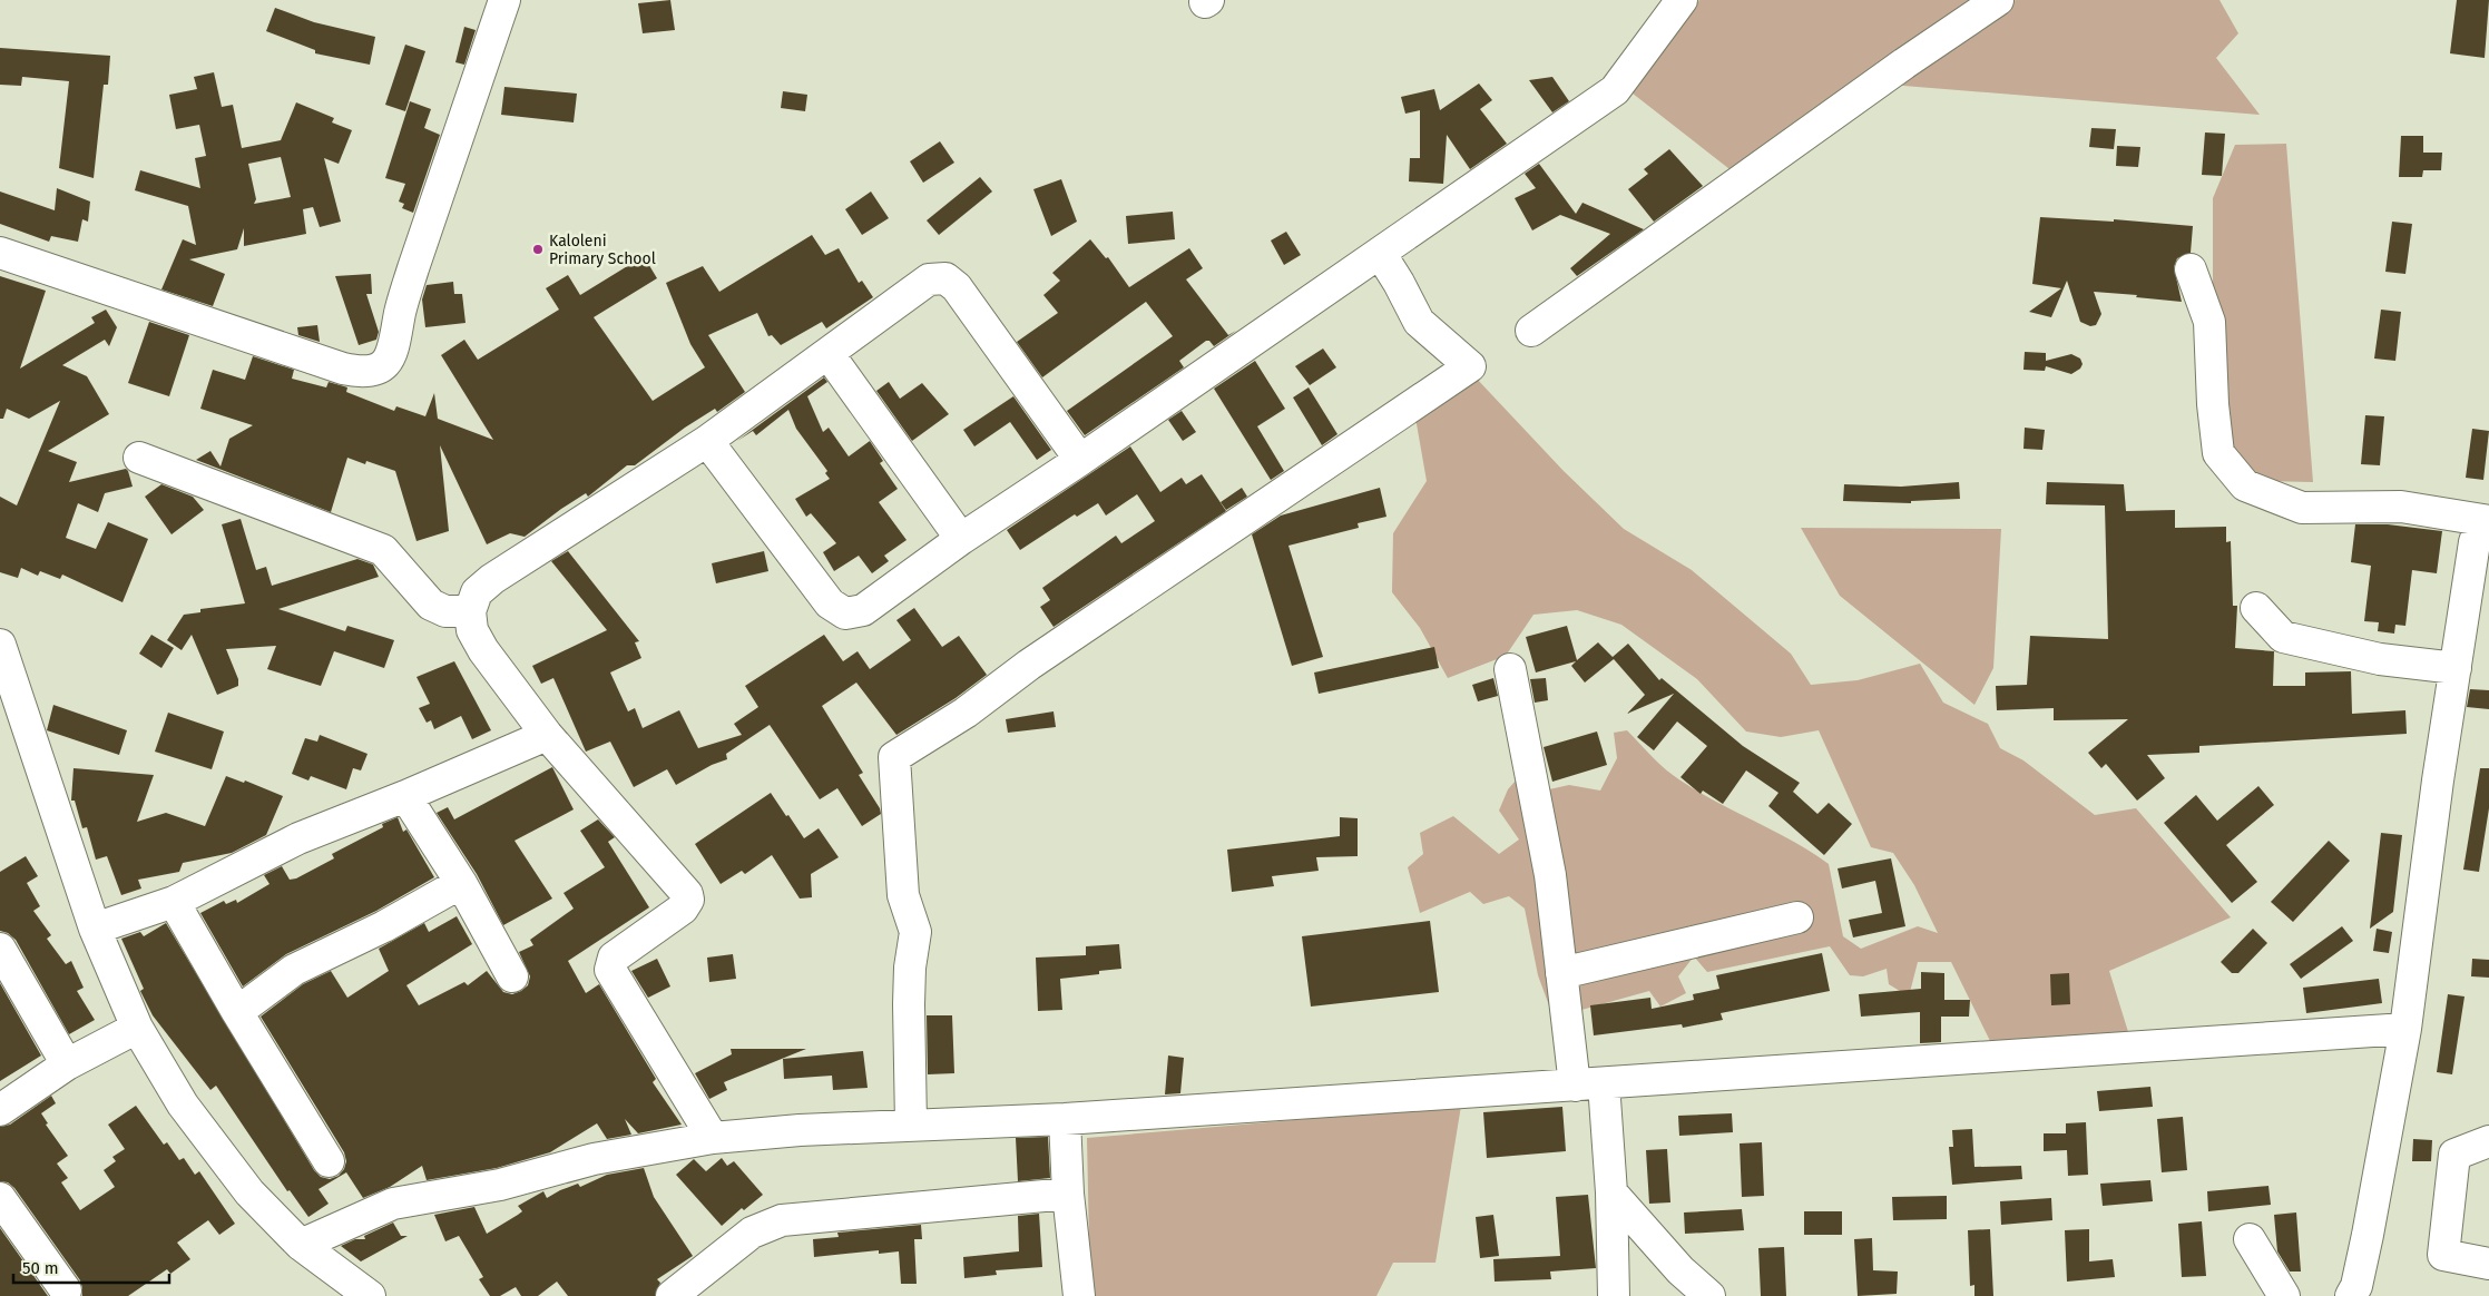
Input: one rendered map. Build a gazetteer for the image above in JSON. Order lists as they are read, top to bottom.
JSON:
{
  "places": ["Kaloleni Primary School"],
  "scale_bar": "50 m"
}
